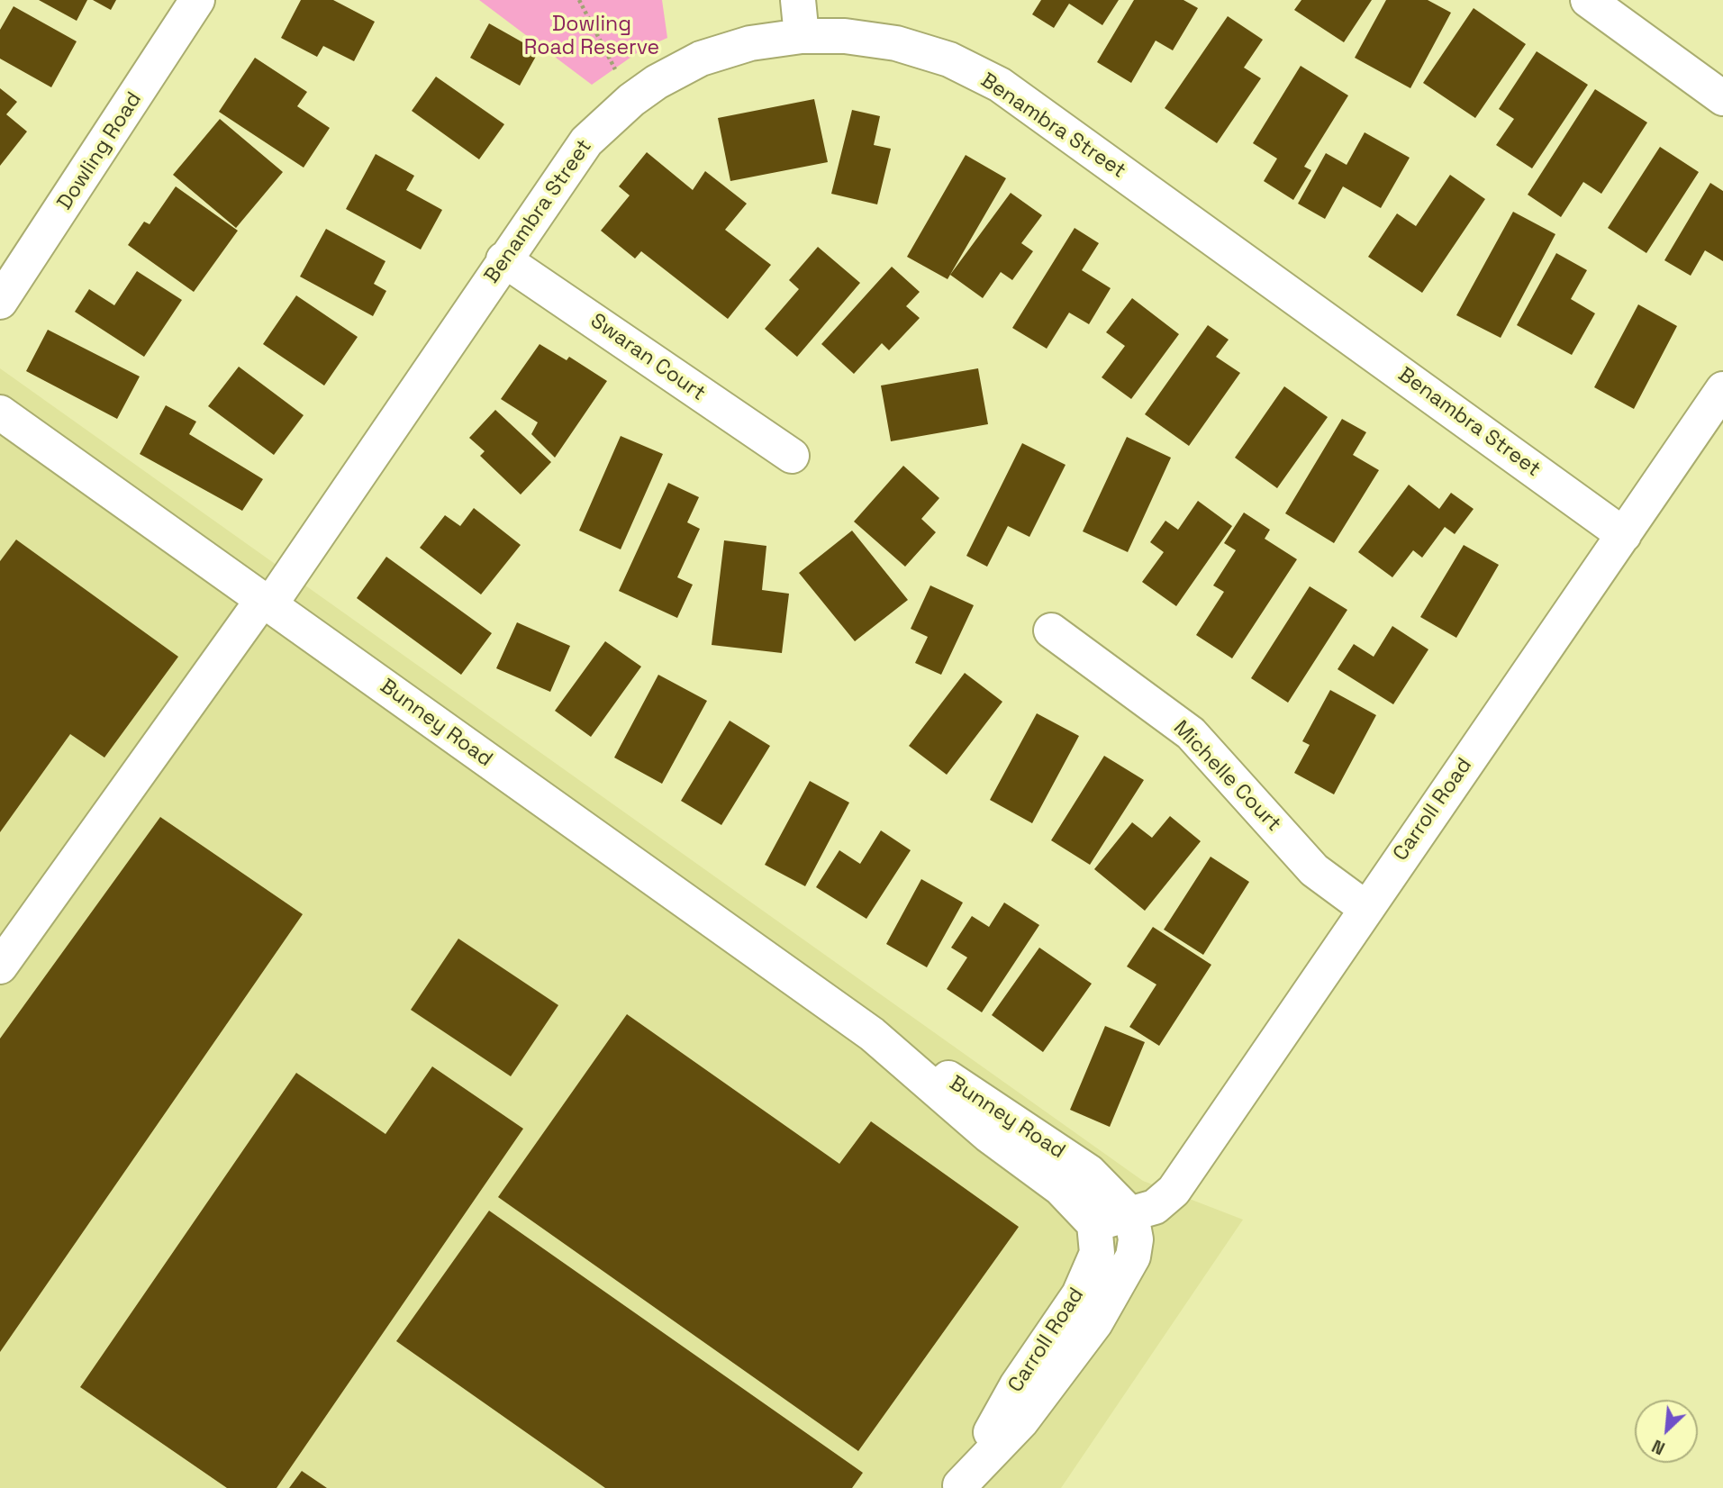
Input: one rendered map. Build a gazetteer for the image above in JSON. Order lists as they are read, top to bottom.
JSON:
{
  "streets": {
    "street": [
      "Benambra Street",
      "Dowling Road",
      "Swaran Court",
      "Bunney Road",
      "Michelle Court",
      "Carroll Road"
    ]
  },
  "crossings": [
    ["Benambra Street", "Swaran Court"],
    ["Benambra Street", "Bunney Road"],
    ["Benambra Street", "Carroll Road"],
    ["Bunney Road", "Carroll Road"],
    ["Michelle Court", "Carroll Road"]
  ],
  "parks": ["Dowling Road Reserve"],
  "north": "bottom left"
}
